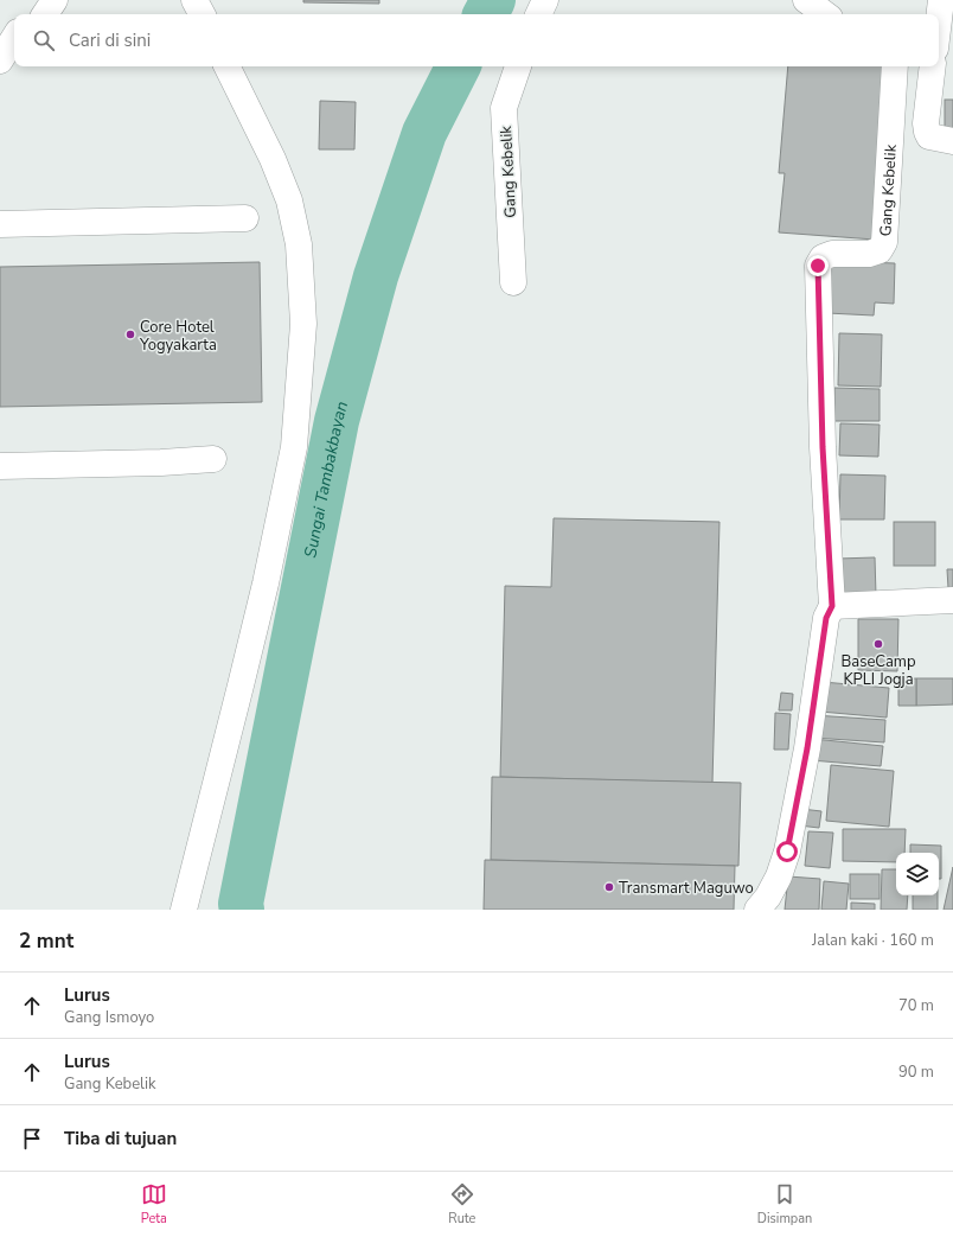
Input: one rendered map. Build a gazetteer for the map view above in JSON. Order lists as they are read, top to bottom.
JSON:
{
  "streets": {
    "street": ["Gang Kebelik"]
  },
  "water": ["Sungai Tambakbayan"],
  "places": ["Core Hotel Yogyakarta", "BaseCamp KPLI Jogja", "Transmart Maguwo"],
  "page": {
    "search": "Cari di sini",
    "heading": ["2 mnt", "Jalan kaki · 160 m"],
    "list": [
      ["Lurus", "Gang Ismoyo", "70 m"],
      ["Lurus", "Gang Kebelik", "90 m"],
      "Tiba di tujuan"
    ],
    "nav": ["Peta", "Rute", "Disimpan"]
  }
}
